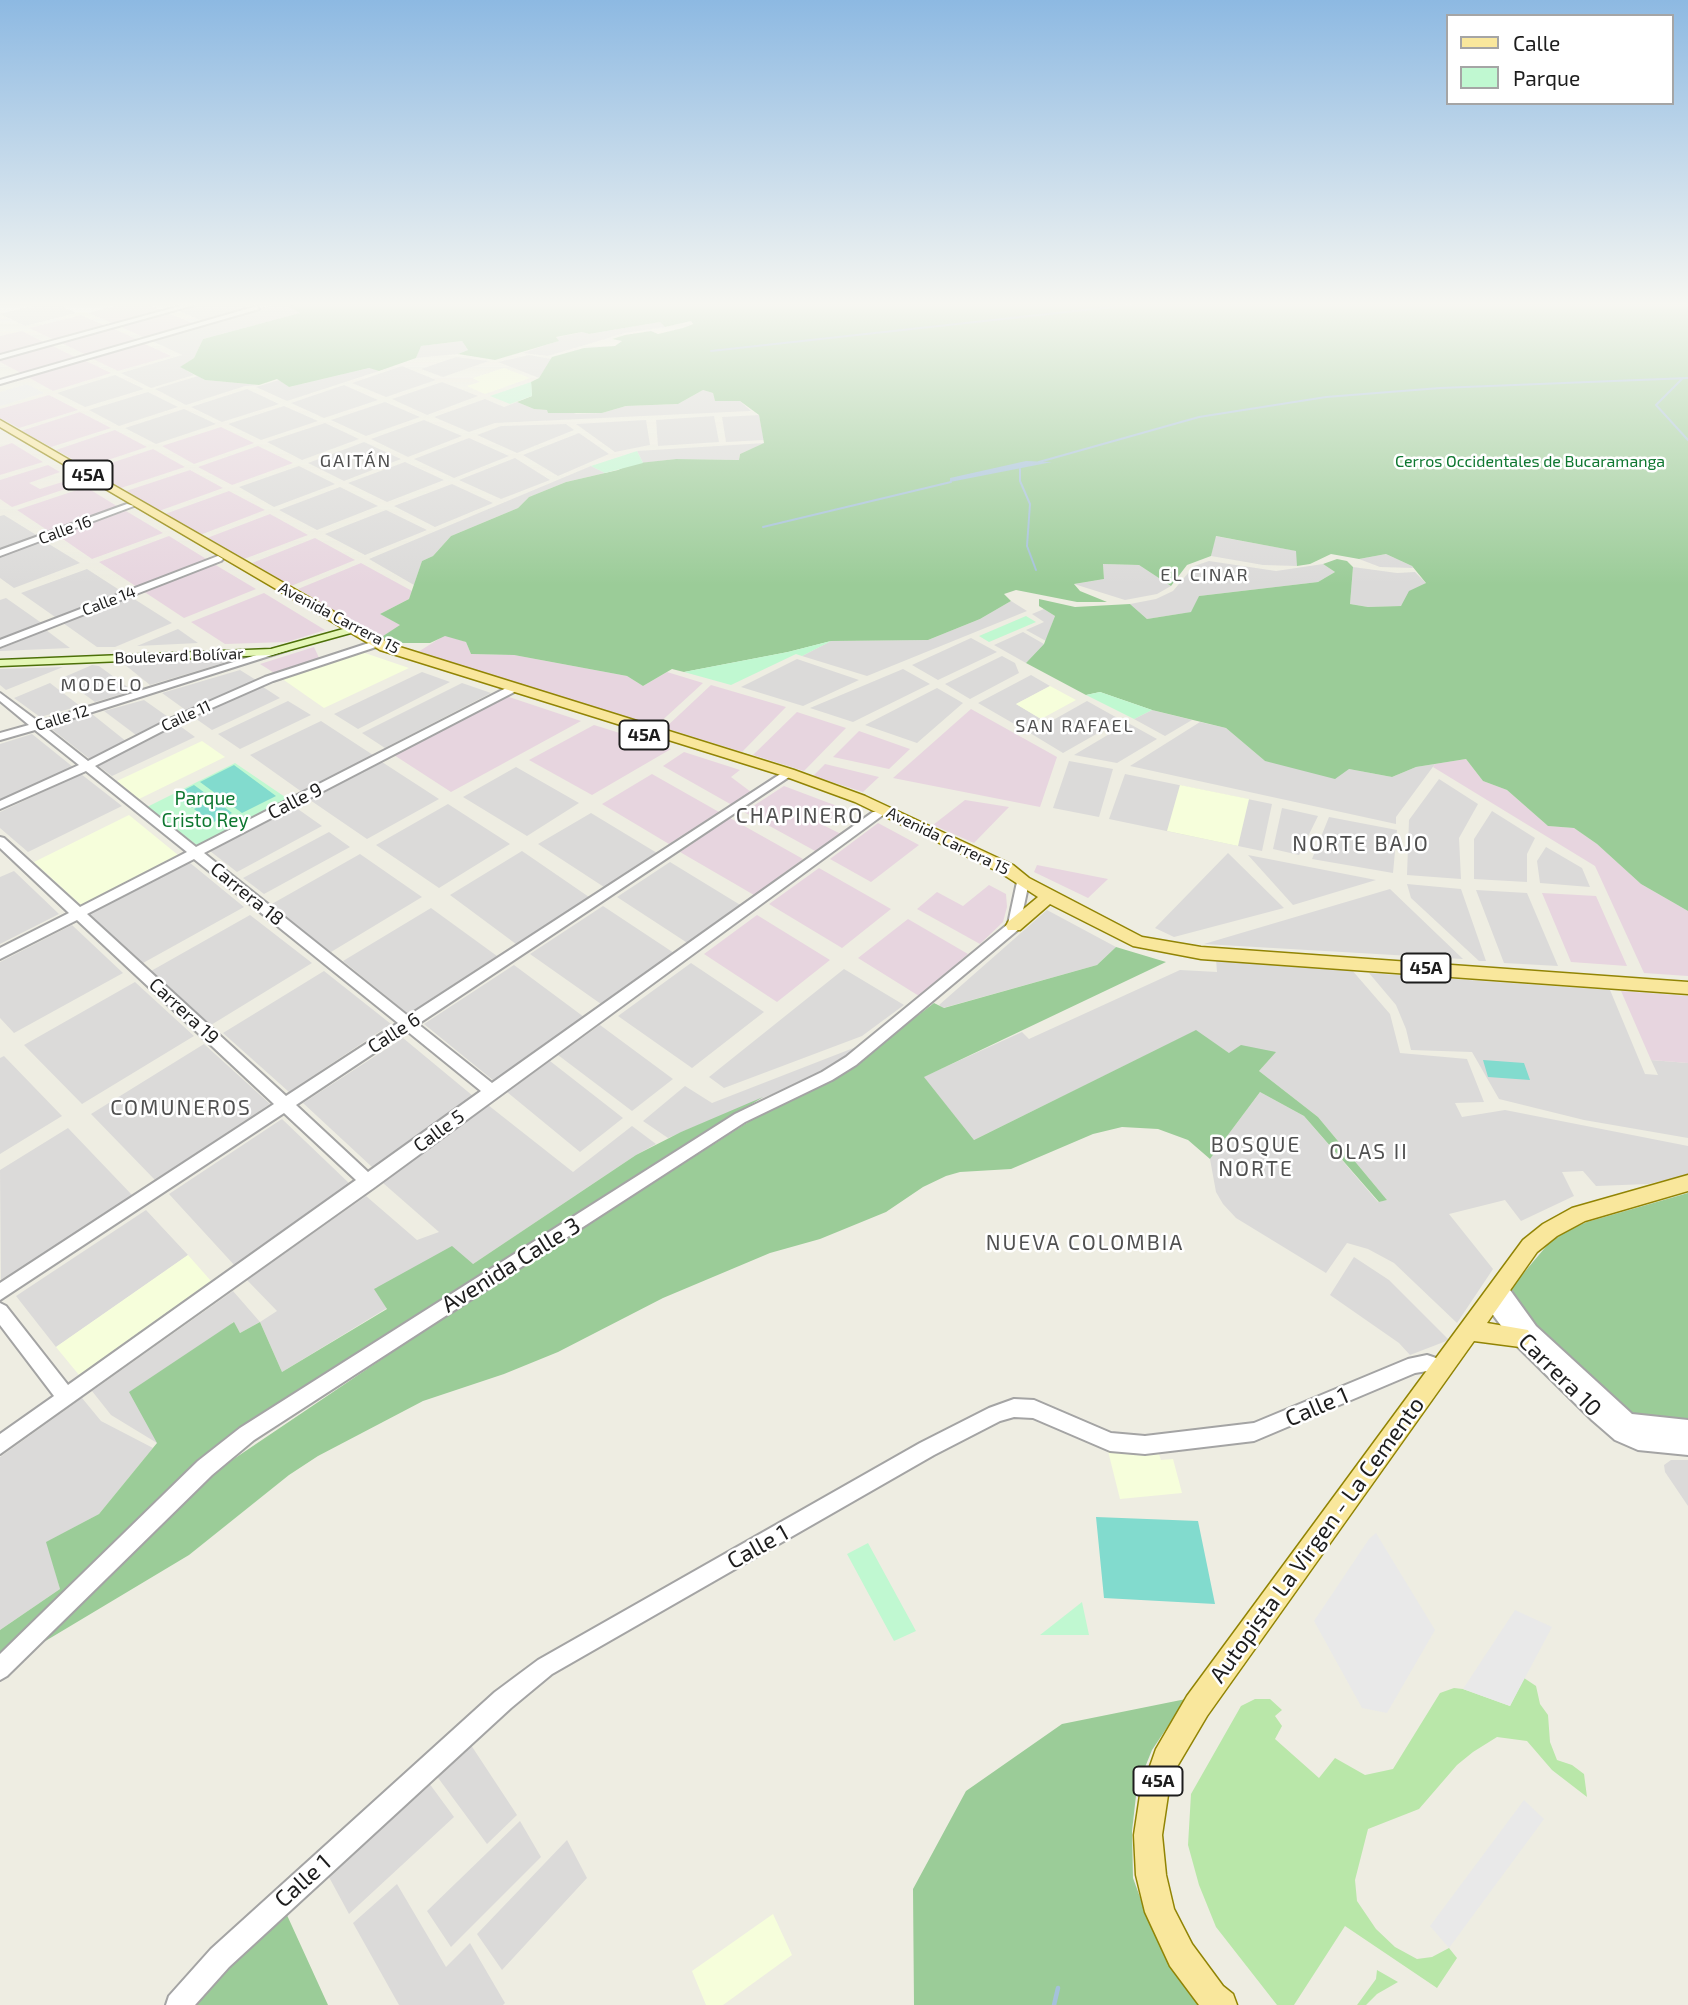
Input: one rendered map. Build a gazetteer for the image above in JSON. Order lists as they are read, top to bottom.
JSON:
{
  "streets": {
    "main road": [
      "45A",
      "Avenida Carrera 15",
      "Boulevard Bolívar",
      "Autopista La Virgen - La Cemento"
    ],
    "street": [
      "Calle 16",
      "Calle 14",
      "Calle 11",
      "Calle 12",
      "Calle 9",
      "Carrera 18",
      "Carrera 19",
      "Calle 6",
      "Calle 5",
      "Avenida Calle 3",
      "Carrera 10",
      "Calle 1"
    ]
  },
  "crossings": [
    ["45A", "Avenida Carrera 15"],
    ["Calle 16", "Avenida Carrera 15"],
    ["Calle 14", "Avenida Carrera 15"],
    ["Avenida Carrera 15", "Boulevard Bolívar"],
    ["Avenida Carrera 15", "Calle 11"],
    ["Avenida Carrera 15", "Calle 9"],
    ["Avenida Carrera 15", "Calle 6"],
    ["Avenida Carrera 15", "Calle 5"],
    ["Boulevard Bolívar", "Calle 12"],
    ["Calle 11", "Carrera 18"],
    ["Calle 12", "Carrera 18"],
    ["Calle 9", "Carrera 18"],
    ["Calle 9", "Carrera 19"],
    ["Carrera 18", "Calle 6"],
    ["Carrera 18", "Calle 5"],
    ["Carrera 19", "Calle 6"],
    ["Carrera 19", "Calle 5"],
    ["Carrera 10", "Autopista La Virgen - La Cemento"],
    ["Calle 1", "Autopista La Virgen - La Cemento"]
  ],
  "districts": [
    "GAITÁN",
    "EL CINAR",
    "MODELO",
    "SAN RAFAEL",
    "CHAPINERO",
    "NORTE BAJO",
    "COMUNEROS",
    "BOSQUE NORTE",
    "OLAS II",
    "NUEVA COLOMBIA"
  ],
  "parks": ["Cerros Occidentales de Bucaramanga", "Parque Cristo Rey"],
  "legend": ["Calle", "Parque"]
}
